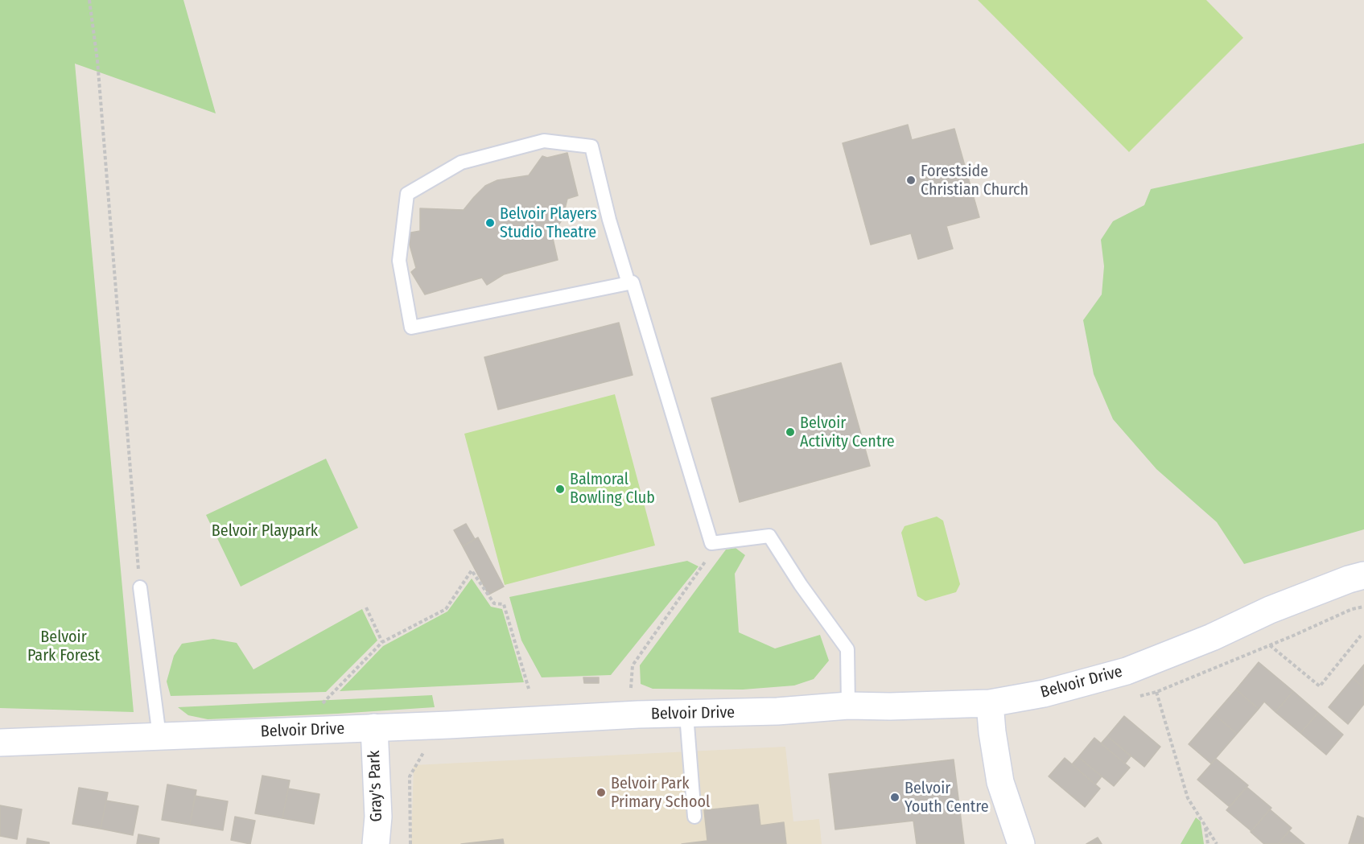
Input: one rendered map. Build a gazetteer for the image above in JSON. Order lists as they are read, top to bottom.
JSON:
{
  "streets": {
    "street": ["Belvoir Drive", "Gray's Park"]
  },
  "crossings": [
    ["Belvoir Drive", "Gray's Park"]
  ],
  "parks": ["Belvoir Playpark", "Belvoir Park Forest"],
  "places": [
    "Forestside Christian Church",
    "Belvoir Players Studio Theatre",
    "Belvoir Activity Centre",
    "Balmoral Bowling Club",
    "Belvoir Park Primary School",
    "Belvoir Youth Centre"
  ]
}
